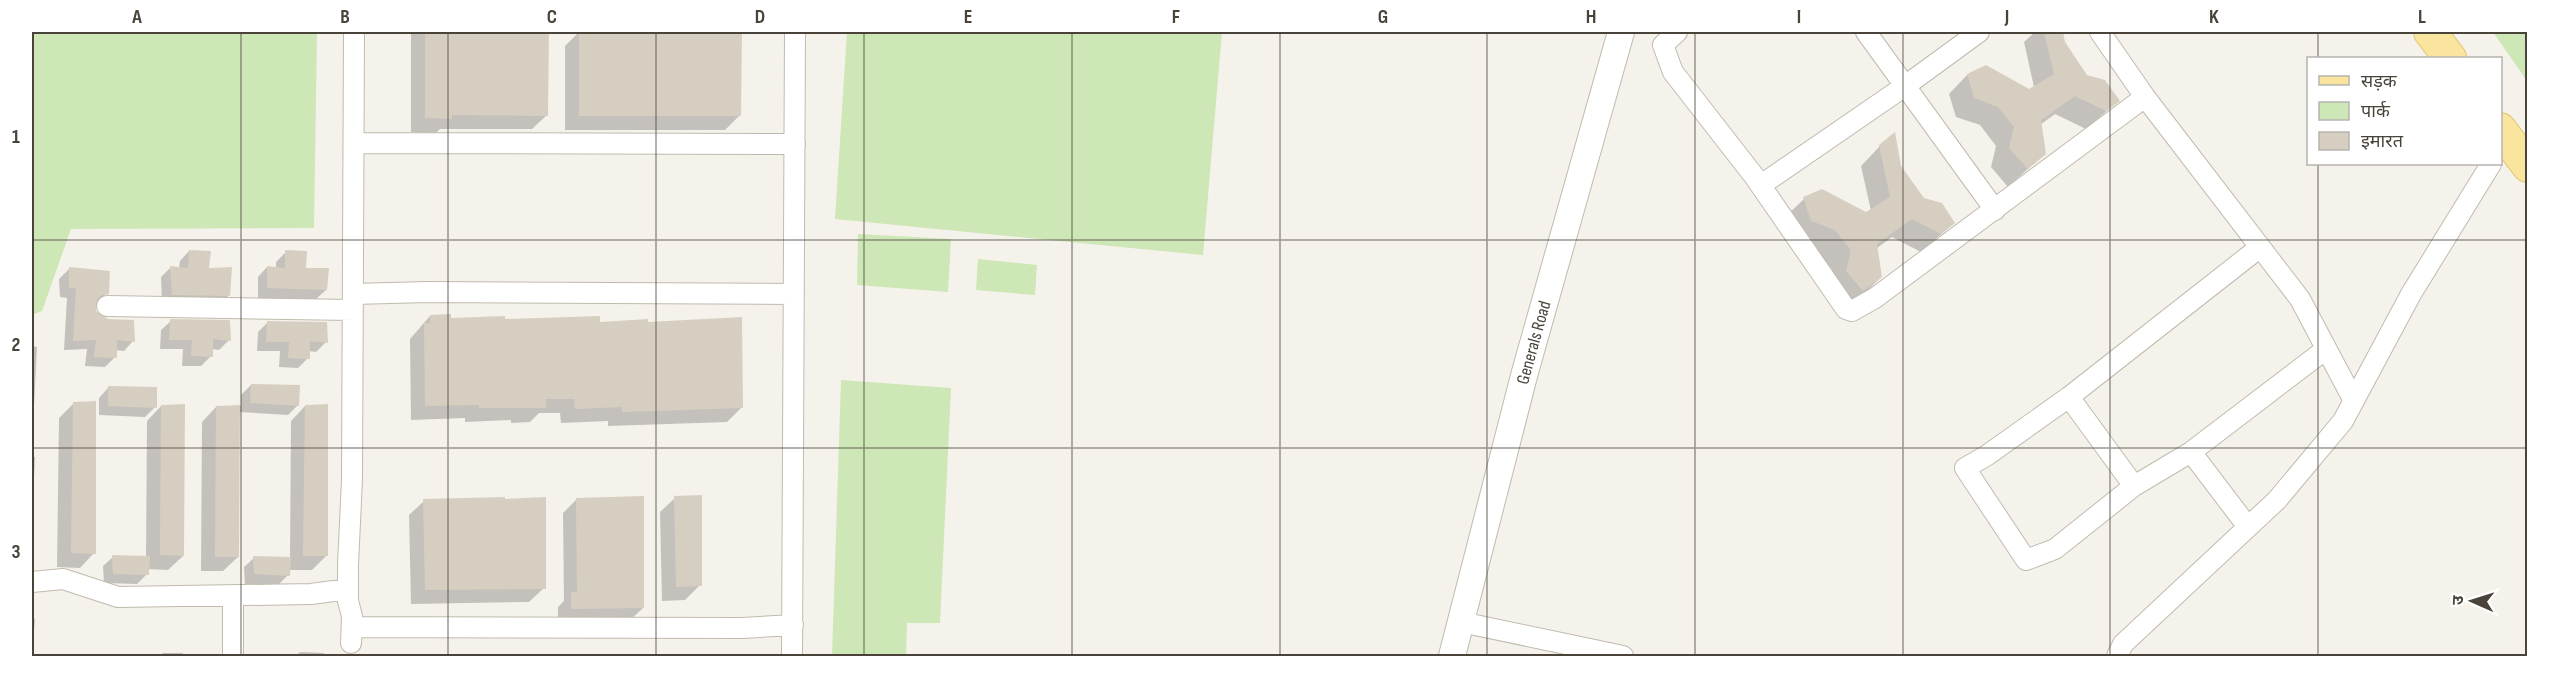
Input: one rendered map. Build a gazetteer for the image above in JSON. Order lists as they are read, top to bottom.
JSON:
{
  "streets": {
    "street": ["Generals Road"]
  },
  "legend": ["सड़क", "पार्क", "इमारत"],
  "north": "left",
  "grid": {
    "columns": [
      "A",
      "B",
      "C",
      "D",
      "E",
      "F",
      "G",
      "H",
      "I",
      "J",
      "K",
      "L"
    ],
    "rows": ["1", "2", "3"]
  }
}
